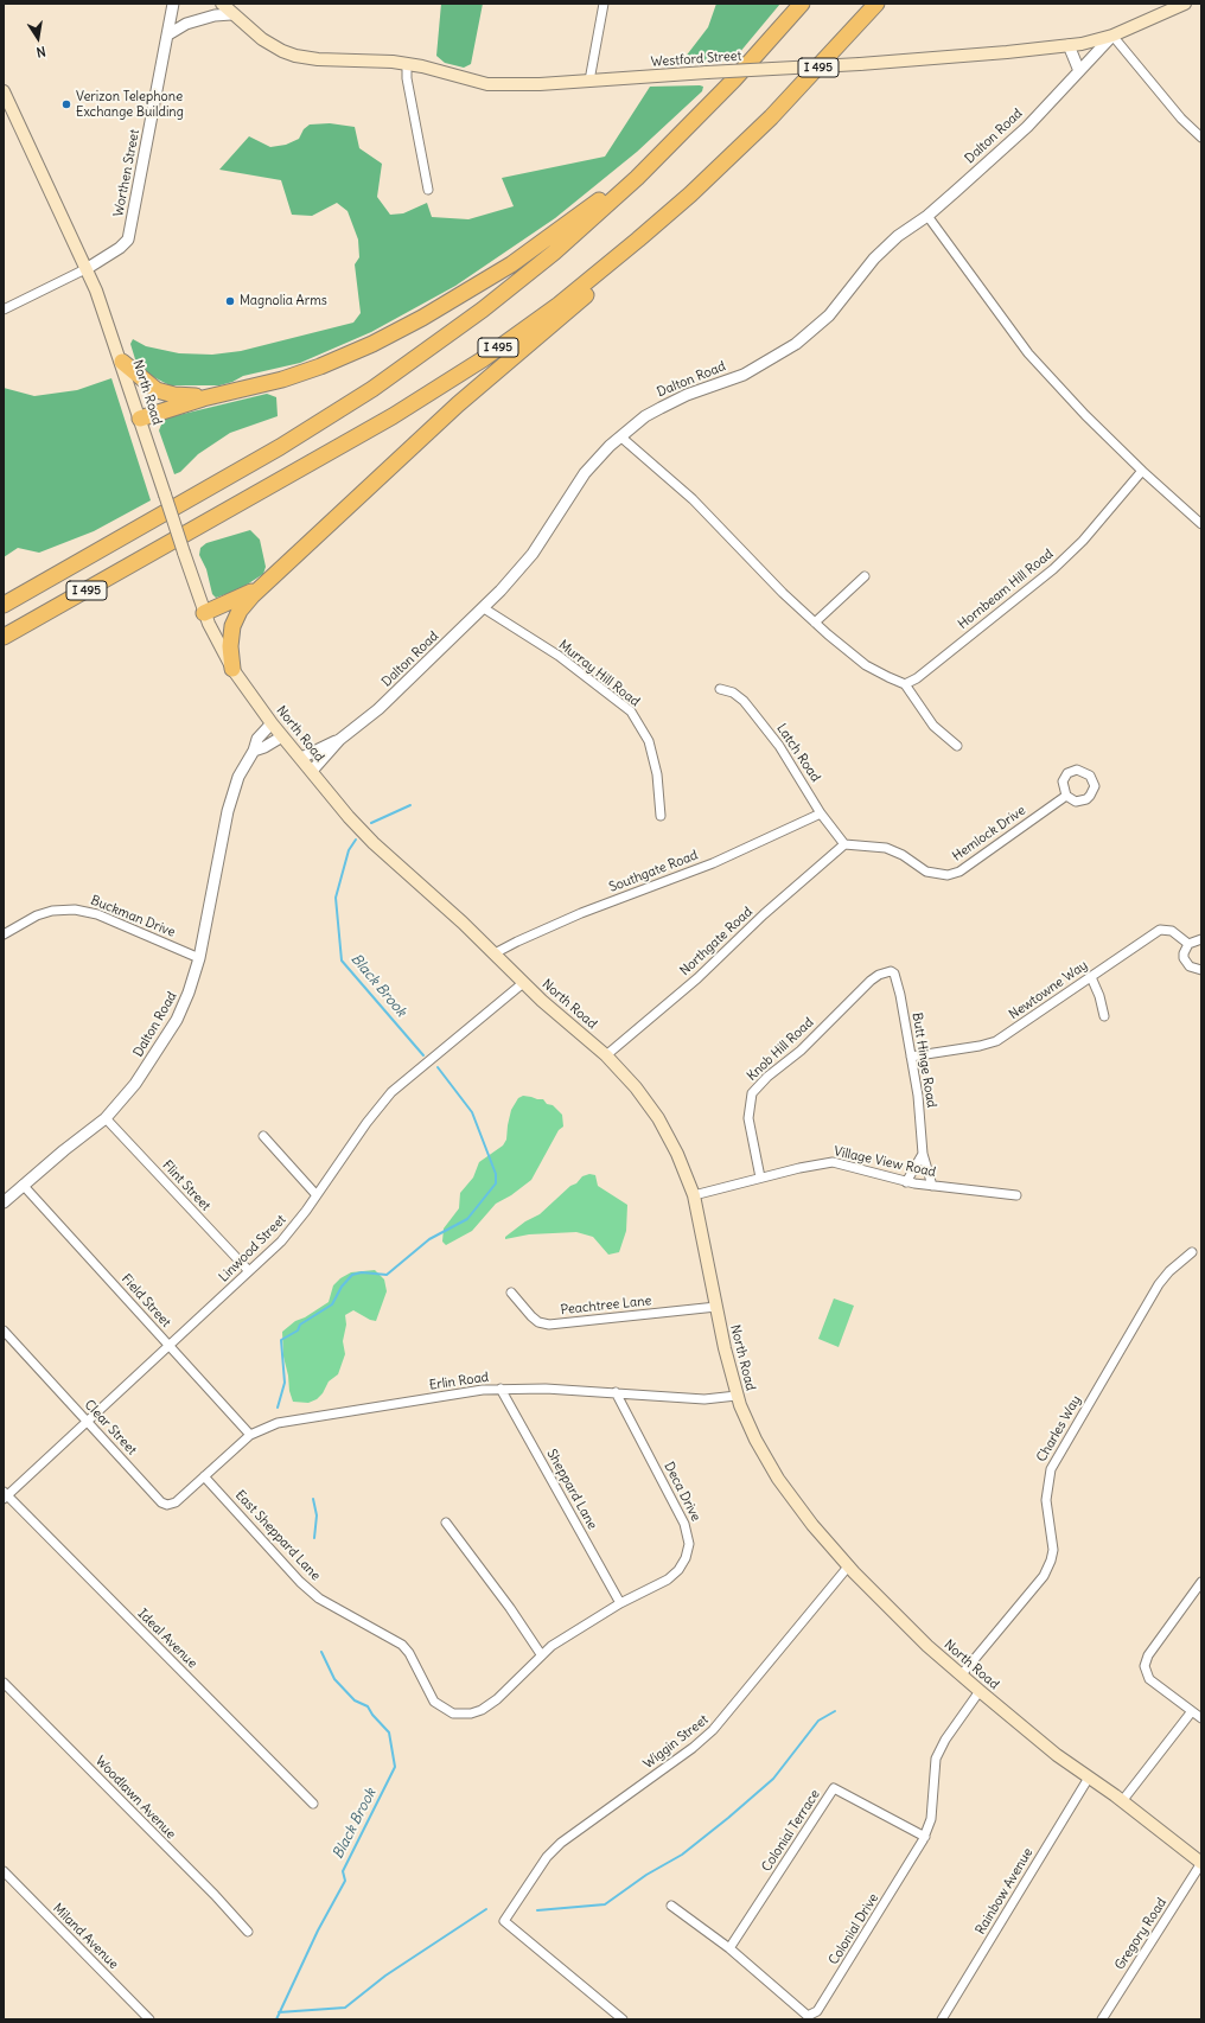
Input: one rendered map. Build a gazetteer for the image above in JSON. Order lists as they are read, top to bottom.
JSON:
{
  "streets": {
    "highway": ["I 495"],
    "main road": ["Westford Street", "North Road"],
    "street": [
      "Dalton Road",
      "Worthen Street",
      "Hornbeam Hill Road",
      "Murray Hill Road",
      "Latch Road",
      "Hemlock Drive",
      "Southgate Road",
      "Buckman Drive",
      "Northgate Road",
      "Newtowne Way",
      "Knob Hill Road",
      "Butt Hinge Road",
      "Village View Road",
      "Flint Street",
      "Linwood Street",
      "Field Street",
      "Peachtree Lane",
      "Erlin Road",
      "Clear Street",
      "Charles Way",
      "Sheppard Lane",
      "Deca Drive",
      "East Sheppard Lane",
      "Ideal Avenue",
      "Wiggin Street",
      "Woodlawn Avenue",
      "Colonial Terrace",
      "Rainbow Avenue",
      "Colonial Drive",
      "Gregory Road",
      "Miland Avenue"
    ]
  },
  "crossings": [
    ["Westford Street", "Dalton Road"],
    ["Dalton Road", "North Road"],
    ["Dalton Road", "Murray Hill Road"],
    ["Dalton Road", "Buckman Drive"],
    ["Dalton Road", "Flint Street"],
    ["Dalton Road", "Field Street"],
    ["Worthen Street", "North Road"],
    ["North Road", "Southgate Road"],
    ["North Road", "Northgate Road"],
    ["North Road", "Village View Road"],
    ["North Road", "Linwood Street"],
    ["North Road", "Peachtree Lane"],
    ["North Road", "Erlin Road"],
    ["North Road", "Charles Way"],
    ["North Road", "Wiggin Street"],
    ["North Road", "Rainbow Avenue"],
    ["North Road", "Colonial Drive"],
    ["North Road", "Gregory Road"],
    ["Latch Road", "Hemlock Drive"],
    ["Latch Road", "Southgate Road"],
    ["Latch Road", "Northgate Road"],
    ["Hemlock Drive", "Northgate Road"],
    ["Newtowne Way", "Butt Hinge Road"],
    ["Knob Hill Road", "Butt Hinge Road"],
    ["Knob Hill Road", "Village View Road"],
    ["Butt Hinge Road", "Village View Road"],
    ["Flint Street", "Linwood Street"],
    ["Linwood Street", "Field Street"],
    ["Linwood Street", "Clear Street"],
    ["Linwood Street", "Ideal Avenue"],
    ["Field Street", "Erlin Road"],
    ["Erlin Road", "Clear Street"],
    ["Erlin Road", "Sheppard Lane"],
    ["Erlin Road", "Deca Drive"],
    ["Erlin Road", "East Sheppard Lane"],
    ["Clear Street", "East Sheppard Lane"],
    ["Sheppard Lane", "Deca Drive"],
    ["Sheppard Lane", "East Sheppard Lane"],
    ["Deca Drive", "East Sheppard Lane"],
    ["Colonial Terrace", "Colonial Drive"]
  ],
  "water": ["Black Brook"],
  "places": ["Verizon Telephone Exchange Building", "Magnolia Arms"],
  "north": "bottom"
}
